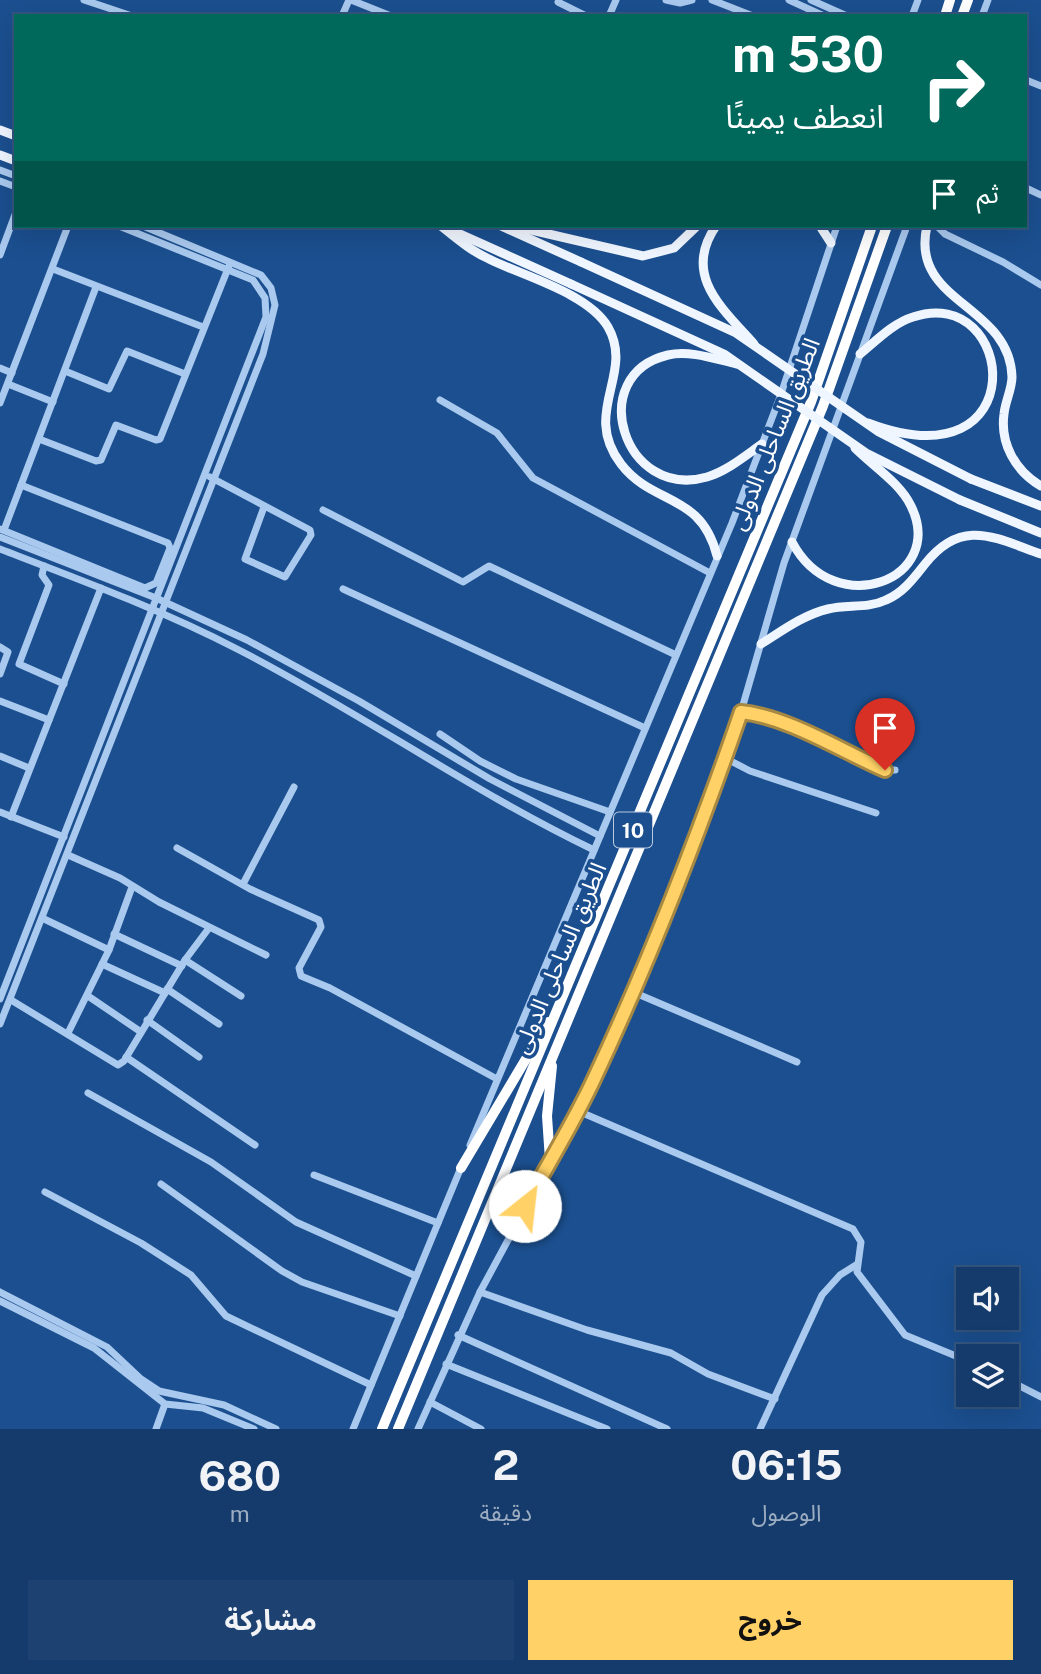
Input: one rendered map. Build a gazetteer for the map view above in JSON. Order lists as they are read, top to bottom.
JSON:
{
  "streets": {
    "highway": ["الطريق الساحلى الدولى", "10"]
  },
  "page": {
    "turn": ["530 m", "انعطف يمينًا"],
    "then": "ثم",
    "eta": [
      "06:15",
      "الوصول",
      "2",
      "دقيقة",
      "680",
      "m"
    ],
    "buttons": ["خروج", "مشاركة"]
  }
}
